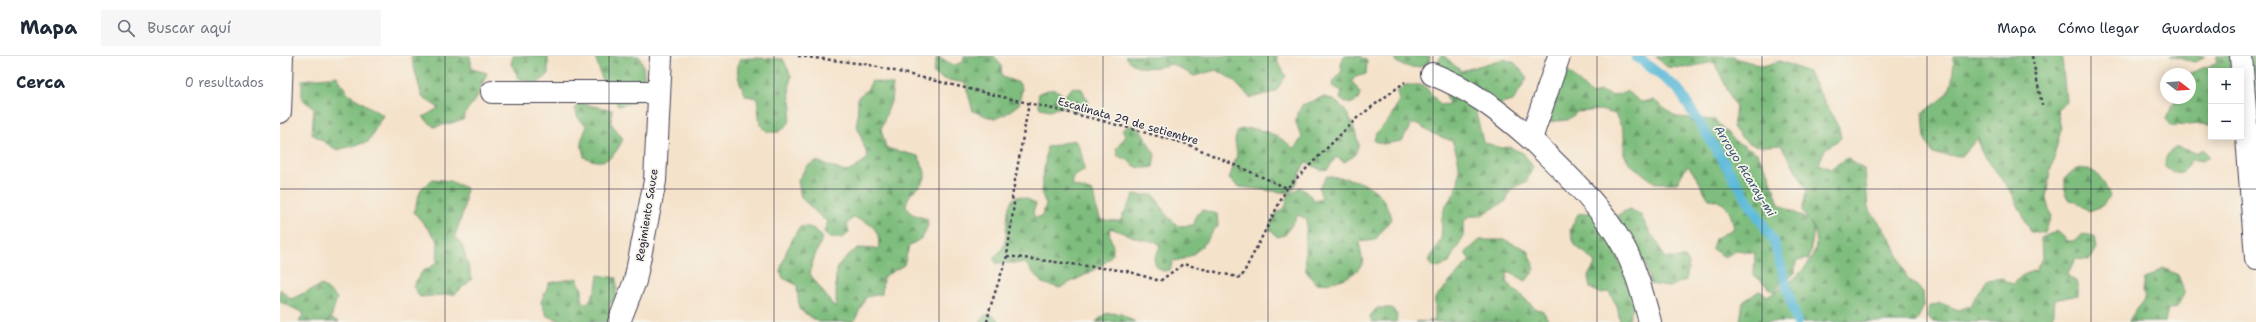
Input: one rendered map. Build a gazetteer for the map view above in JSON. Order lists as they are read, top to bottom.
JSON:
{
  "streets": {
    "street": ["Regimiento Sauce"],
    "path": ["Escalinata 29 de setiembre"]
  },
  "water": ["Arroyo Acaray-mi"],
  "north": "right",
  "page": {
    "header": "Mapa",
    "search": "Buscar aquí",
    "nav": ["Mapa", "Cómo llegar", "Guardados"],
    "heading": ["Cerca", "0 resultados"],
    "map_buttons": ["+", "−"]
  }
}
